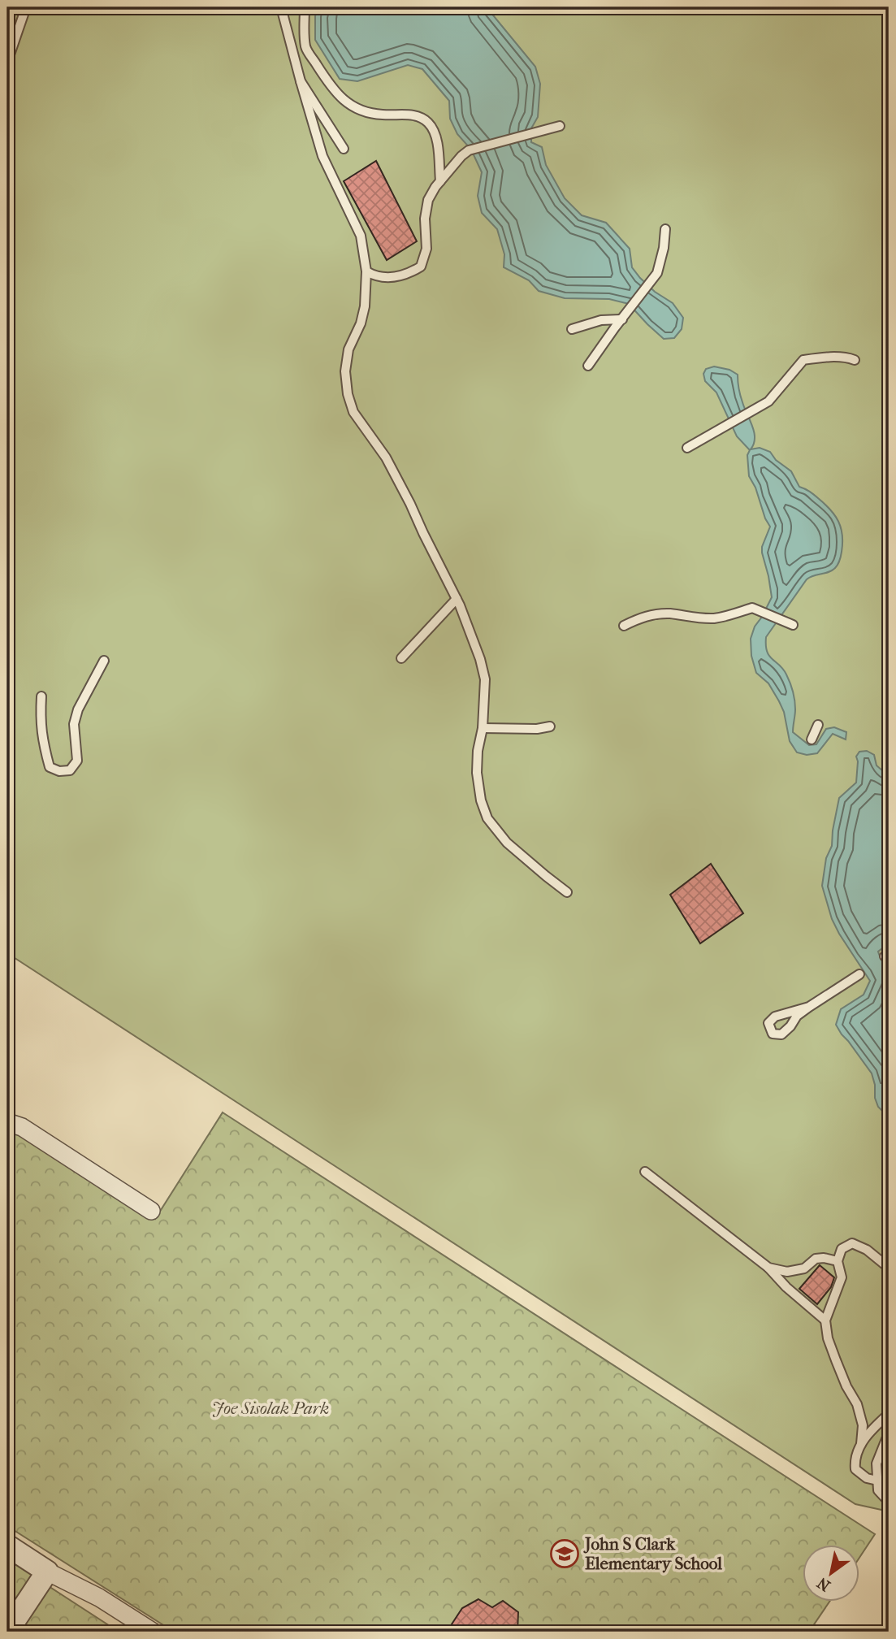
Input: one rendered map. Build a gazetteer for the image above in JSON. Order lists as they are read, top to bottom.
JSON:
{
  "parks": ["Joe Sisolak Park"],
  "places": {
    "school or university": ["John S Clark Elementary School"]
  },
  "north": "bottom left"
}
